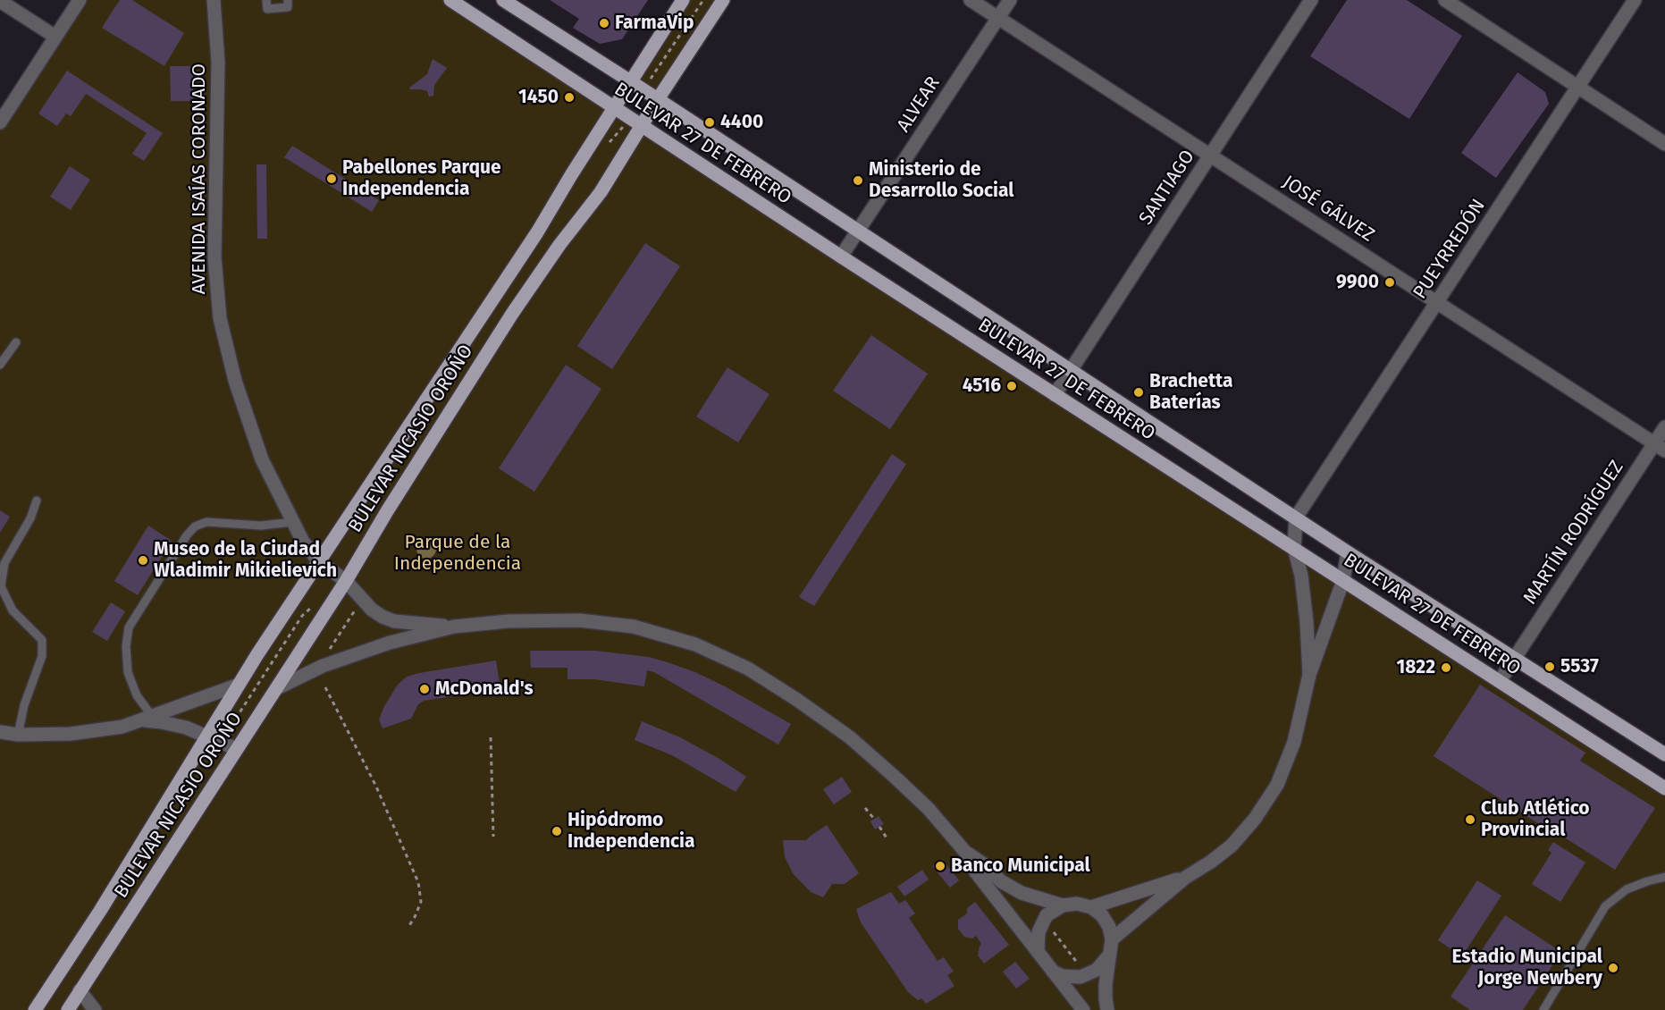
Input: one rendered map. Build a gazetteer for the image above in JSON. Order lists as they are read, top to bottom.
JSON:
{
  "streets": {
    "main road": ["BULEVAR 27 DE FEBRERO", "BULEVAR NICASIO OROÑO"],
    "street": [
      "ALVEAR",
      "AVENIDA ISAÍAS CORONADO",
      "SANTIAGO",
      "JOSÉ GÁLVEZ",
      "PUEYRREDÓN",
      "MARTÍN RODRÍGUEZ"
    ]
  },
  "crossings": [
    ["ALVEAR", "BULEVAR 27 DE FEBRERO"],
    ["ALVEAR", "JOSÉ GÁLVEZ"],
    ["BULEVAR 27 DE FEBRERO", "SANTIAGO"],
    ["BULEVAR 27 DE FEBRERO", "PUEYRREDÓN"],
    ["BULEVAR 27 DE FEBRERO", "BULEVAR NICASIO OROÑO"],
    ["BULEVAR 27 DE FEBRERO", "MARTÍN RODRÍGUEZ"],
    ["AVENIDA ISAÍAS CORONADO", "BULEVAR NICASIO OROÑO"],
    ["SANTIAGO", "JOSÉ GÁLVEZ"],
    ["JOSÉ GÁLVEZ", "PUEYRREDÓN"],
    ["JOSÉ GÁLVEZ", "MARTÍN RODRÍGUEZ"]
  ],
  "parks": ["Parque de la Independencia"],
  "places": [
    "FarmaVip",
    "1450",
    "4400",
    "Pabellones Parque Independencia",
    "Ministerio de Desarrollo Social",
    "9900",
    "4516",
    "Brachetta Baterías",
    "Museo de la Ciudad Wladimir Mikielievich",
    "5537",
    "1822",
    "McDonald's",
    "Club Atlético Provincial",
    "Hipódromo Independencia",
    "Banco Municipal",
    "Estadio Municipal Jorge Newbery"
  ]
}
